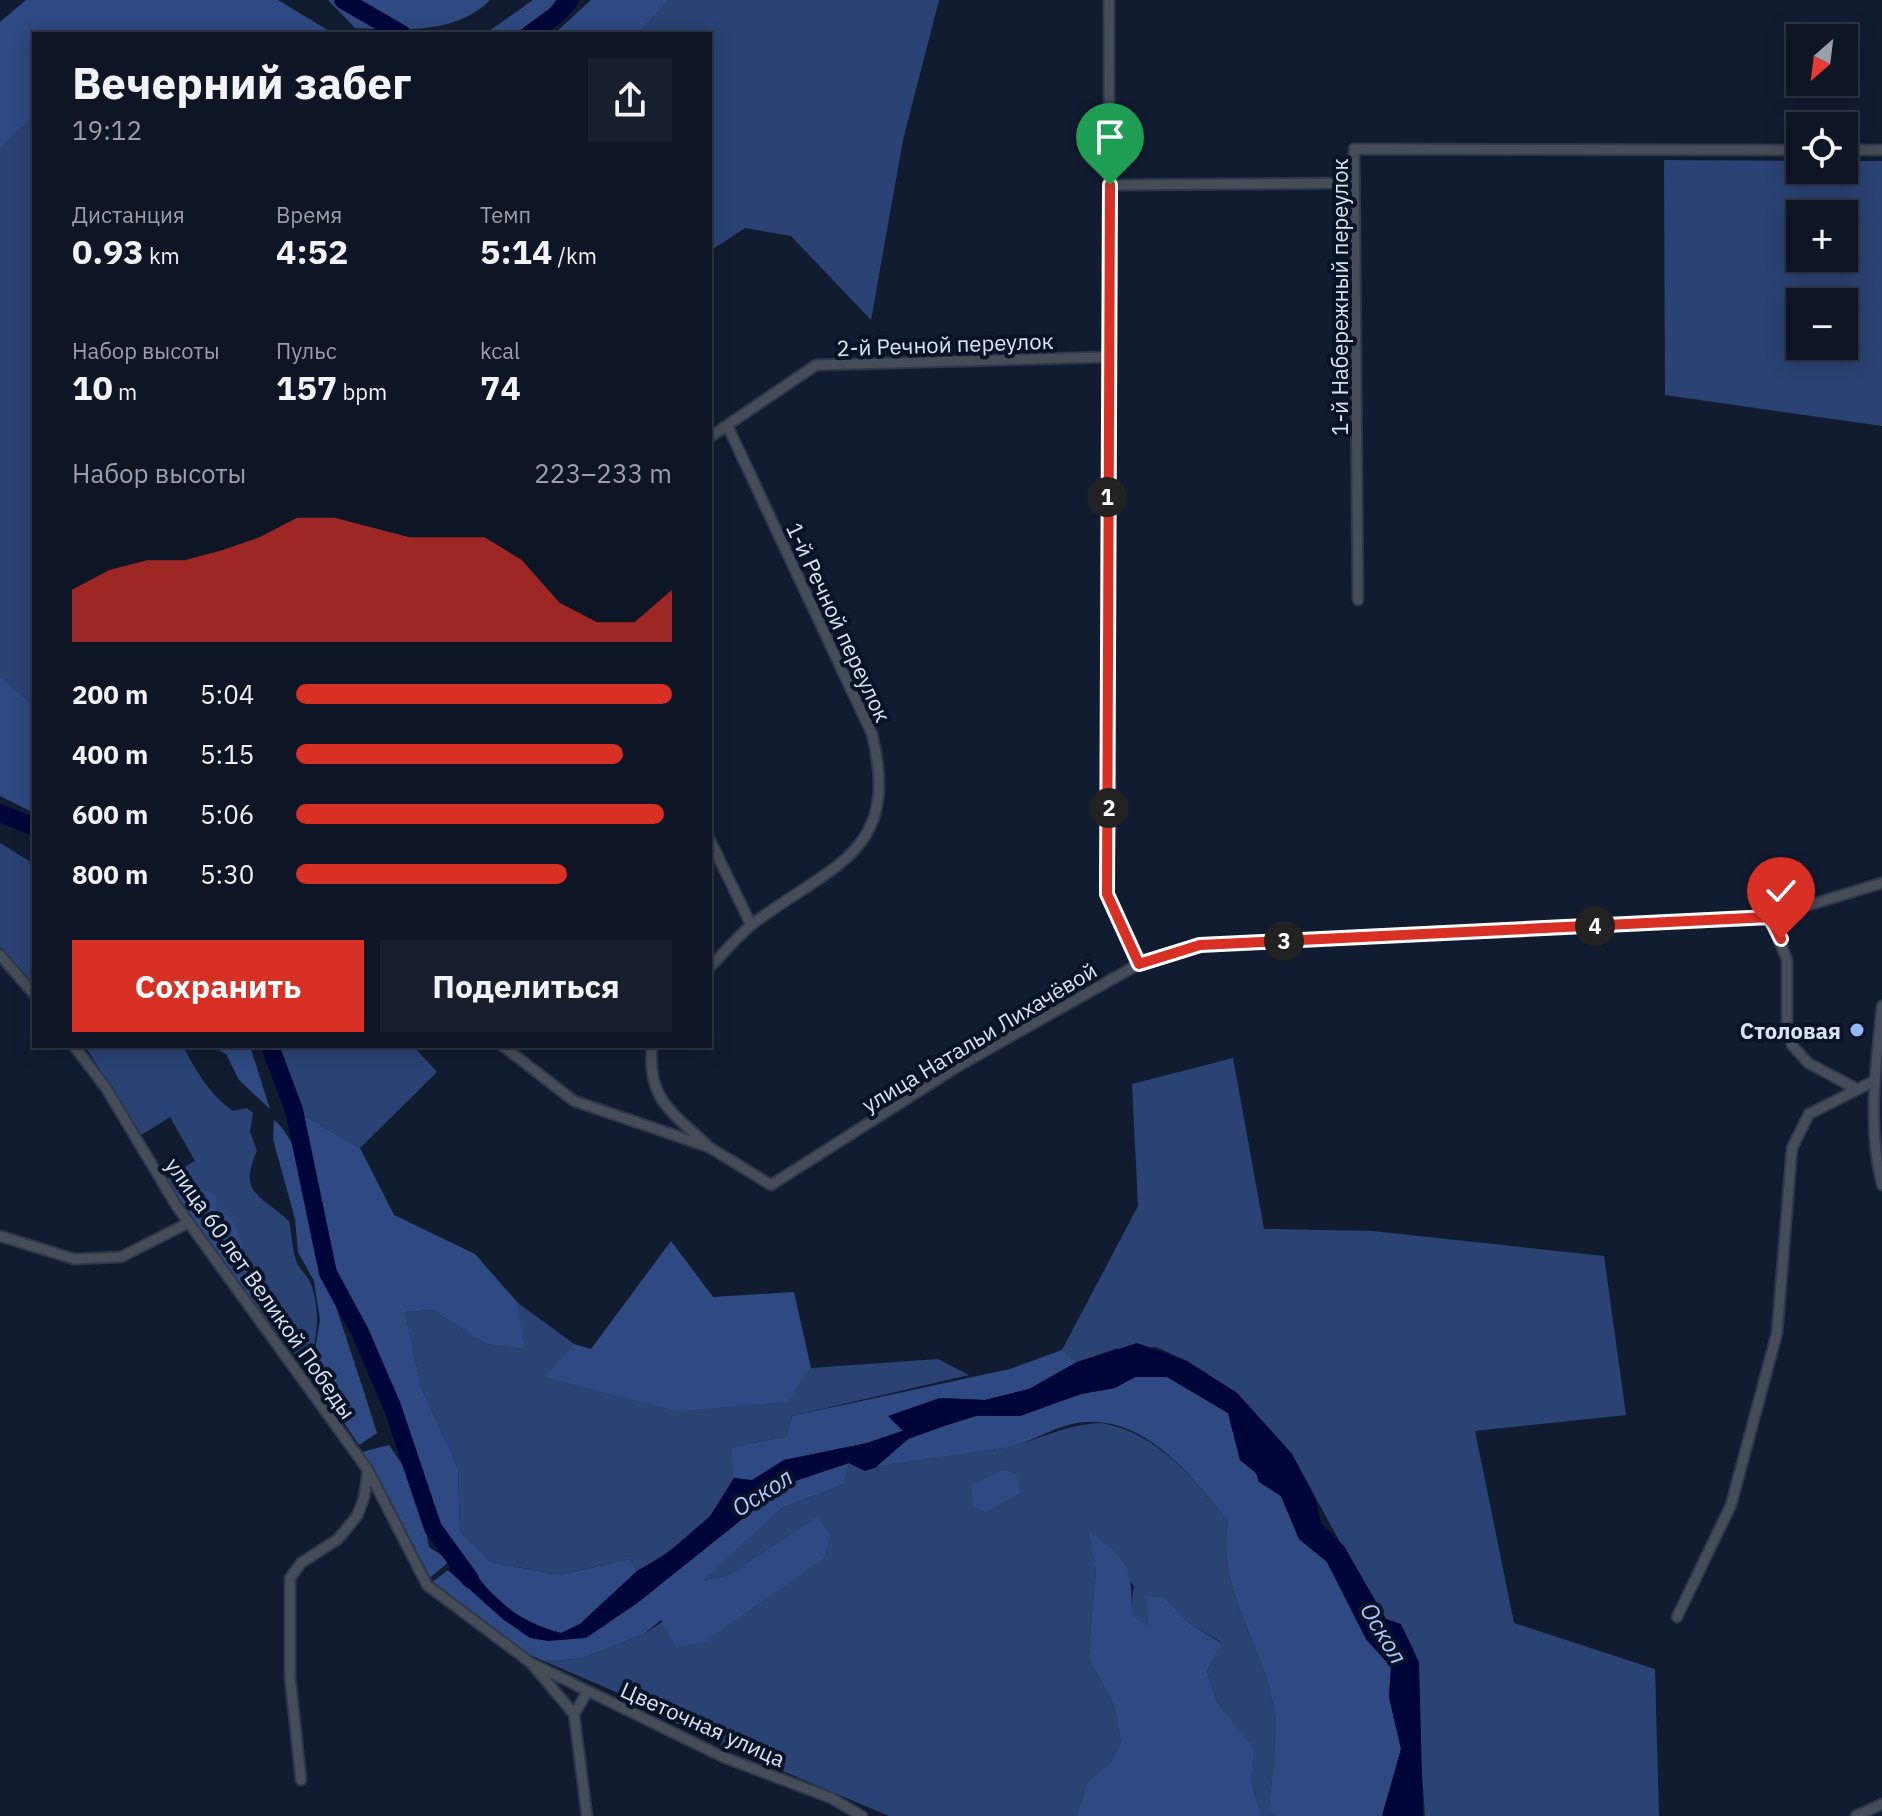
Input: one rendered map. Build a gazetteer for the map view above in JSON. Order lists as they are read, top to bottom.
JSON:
{
  "streets": {
    "street": [
      "1-й Набережный переулок",
      "2-й Речной переулок",
      "1-й Речной переулок",
      "улица Натальи Лихачёвой",
      "улица 60 лет Великой Победы",
      "Цветочная улица"
    ]
  },
  "crossings": [
    ["2-й Речной переулок", "1-й Речной переулок"],
    ["улица 60 лет Великой Победы", "Цветочная улица"]
  ],
  "water": ["Оскол"],
  "places": ["Столовая"],
  "north": "bottom left",
  "page": {
    "map_buttons": ["+", "−"],
    "heading": ["Вечерний забег", "19:12"],
    "stats": [
      ["Дистанция", "0.93 km"],
      ["Время", "4:52"],
      ["Темп", "5:14 /km"],
      ["Набор высоты", "10 m"],
      ["Пульс", "157 bpm"],
      ["kcal", "74"]
    ],
    "chart": ["Набор высоты", "223–233 m"],
    "pins": [
      "1",
      "2",
      "4",
      "3"
    ],
    "list": [
      {
        "name": "200 m",
        "note": "5:04"
      },
      {
        "name": "400 m",
        "note": "5:15"
      },
      {
        "name": "600 m",
        "note": "5:06"
      },
      {
        "name": "800 m",
        "note": "5:30"
      }
    ],
    "buttons": ["Сохранить", "Поделиться"]
  }
}
